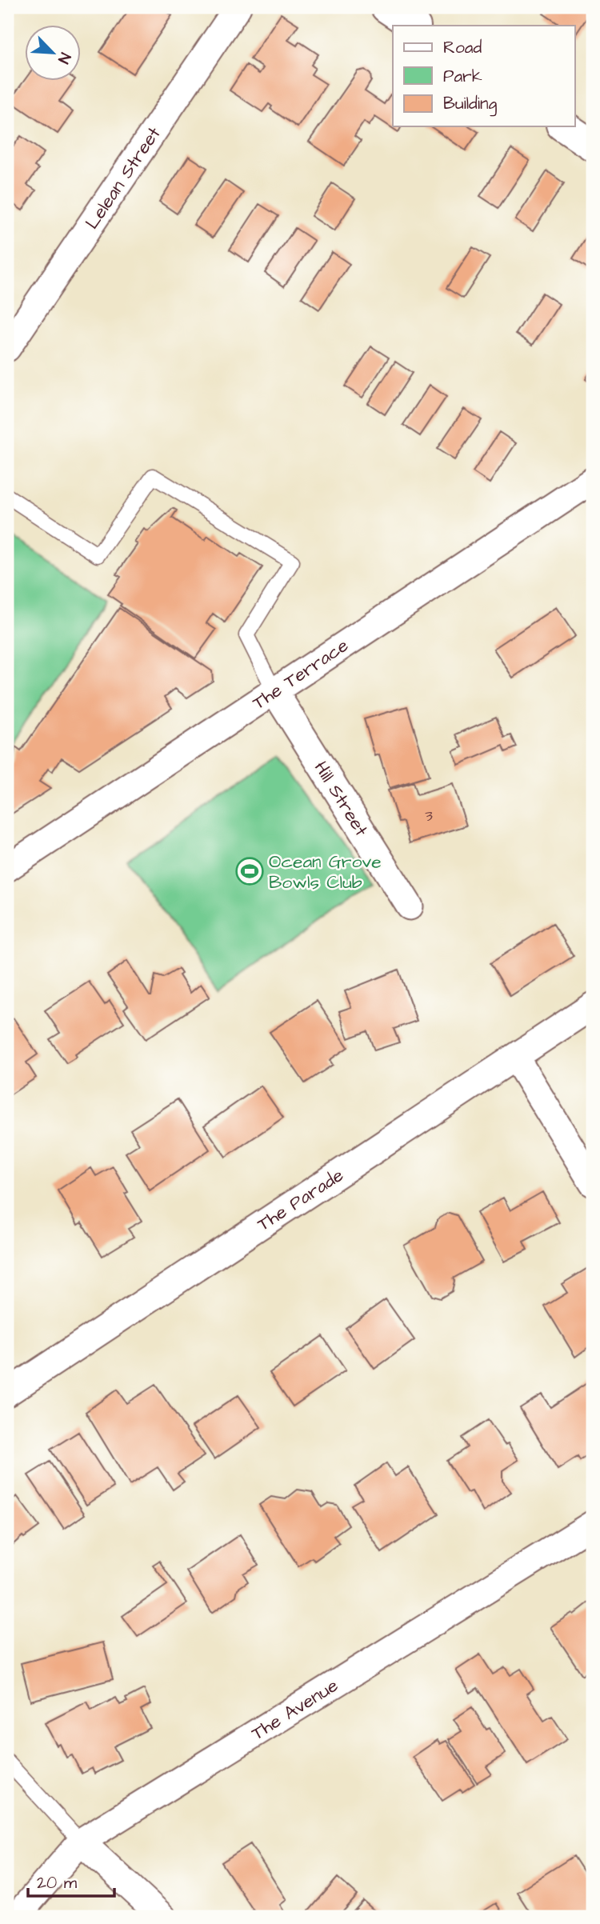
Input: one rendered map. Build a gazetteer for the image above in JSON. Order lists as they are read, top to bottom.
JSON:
{
  "streets": {
    "street": [
      "Lelean Street",
      "The Terrace",
      "Hill Street",
      "The Parade",
      "The Avenue"
    ]
  },
  "crossings": [
    ["The Terrace", "Hill Street"]
  ],
  "places": {
    "sports": ["Ocean Grove Bowls Club"]
  },
  "house_numbers": ["3"],
  "legend": ["Road", "Park", "Building"],
  "scale_bar": "20 m",
  "north": "bottom right"
}
